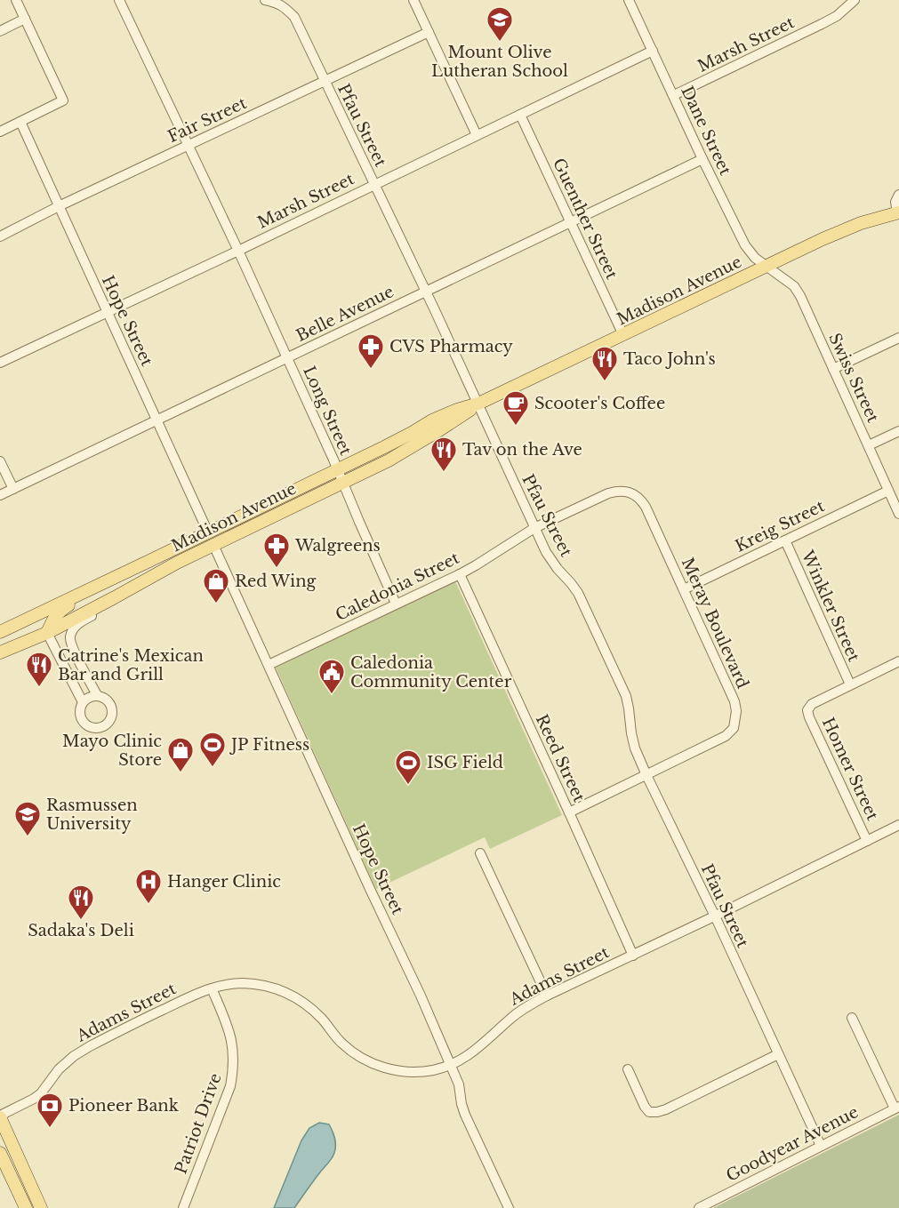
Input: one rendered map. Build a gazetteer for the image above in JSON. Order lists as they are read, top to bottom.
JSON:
{
  "streets": {
    "main road": ["Madison Avenue"],
    "street": [
      "Marsh Street",
      "Fair Street",
      "Pfau Street",
      "Dane Street",
      "Guenther Street",
      "Belle Avenue",
      "Hope Street",
      "Swiss Street",
      "Long Street",
      "Kreig Street",
      "Caledonia Street",
      "Winkler Street",
      "Meray Boulevard",
      "Reed Street",
      "Homer Street",
      "Adams Street",
      "Patriot Drive",
      "Goodyear Avenue"
    ]
  },
  "crossings": [
    ["Marsh Street", "Pfau Street"],
    ["Marsh Street", "Dane Street"],
    ["Marsh Street", "Guenther Street"],
    ["Marsh Street", "Hope Street"],
    ["Marsh Street", "Long Street"],
    ["Fair Street", "Pfau Street"],
    ["Fair Street", "Hope Street"],
    ["Fair Street", "Long Street"],
    ["Pfau Street", "Madison Avenue"],
    ["Pfau Street", "Belle Avenue"],
    ["Pfau Street", "Caledonia Street"],
    ["Pfau Street", "Meray Boulevard"],
    ["Pfau Street", "Adams Street"],
    ["Pfau Street", "Goodyear Avenue"],
    ["Dane Street", "Madison Avenue"],
    ["Dane Street", "Belle Avenue"],
    ["Dane Street", "Swiss Street"],
    ["Guenther Street", "Madison Avenue"],
    ["Guenther Street", "Belle Avenue"],
    ["Madison Avenue", "Hope Street"],
    ["Madison Avenue", "Swiss Street"],
    ["Madison Avenue", "Long Street"],
    ["Belle Avenue", "Hope Street"],
    ["Belle Avenue", "Long Street"],
    ["Hope Street", "Caledonia Street"],
    ["Hope Street", "Adams Street"],
    ["Swiss Street", "Kreig Street"],
    ["Long Street", "Caledonia Street"],
    ["Kreig Street", "Winkler Street"],
    ["Kreig Street", "Meray Boulevard"],
    ["Caledonia Street", "Meray Boulevard"],
    ["Caledonia Street", "Reed Street"],
    ["Winkler Street", "Homer Street"],
    ["Meray Boulevard", "Reed Street"],
    ["Reed Street", "Adams Street"],
    ["Homer Street", "Adams Street"],
    ["Adams Street", "Patriot Drive"]
  ],
  "places": {
    "school or university": ["Mount Olive Lutheran School", "Rasmussen University"],
    "pharmacy": ["CVS Pharmacy", "Walgreens"],
    "restaurant": [
      "Taco John's",
      "Tav on the Ave",
      "Catrine's Mexican Bar and Grill",
      "Sadaka's Deli"
    ],
    "cafe": ["Scooter's Coffee"],
    "shop": ["Red Wing", "Mayo Clinic Store"],
    "public building": ["Caledonia Community Center"],
    "sports": ["JP Fitness", "ISG Field"],
    "hospital": ["Hanger Clinic"],
    "bank": ["Pioneer Bank"]
  }
}
